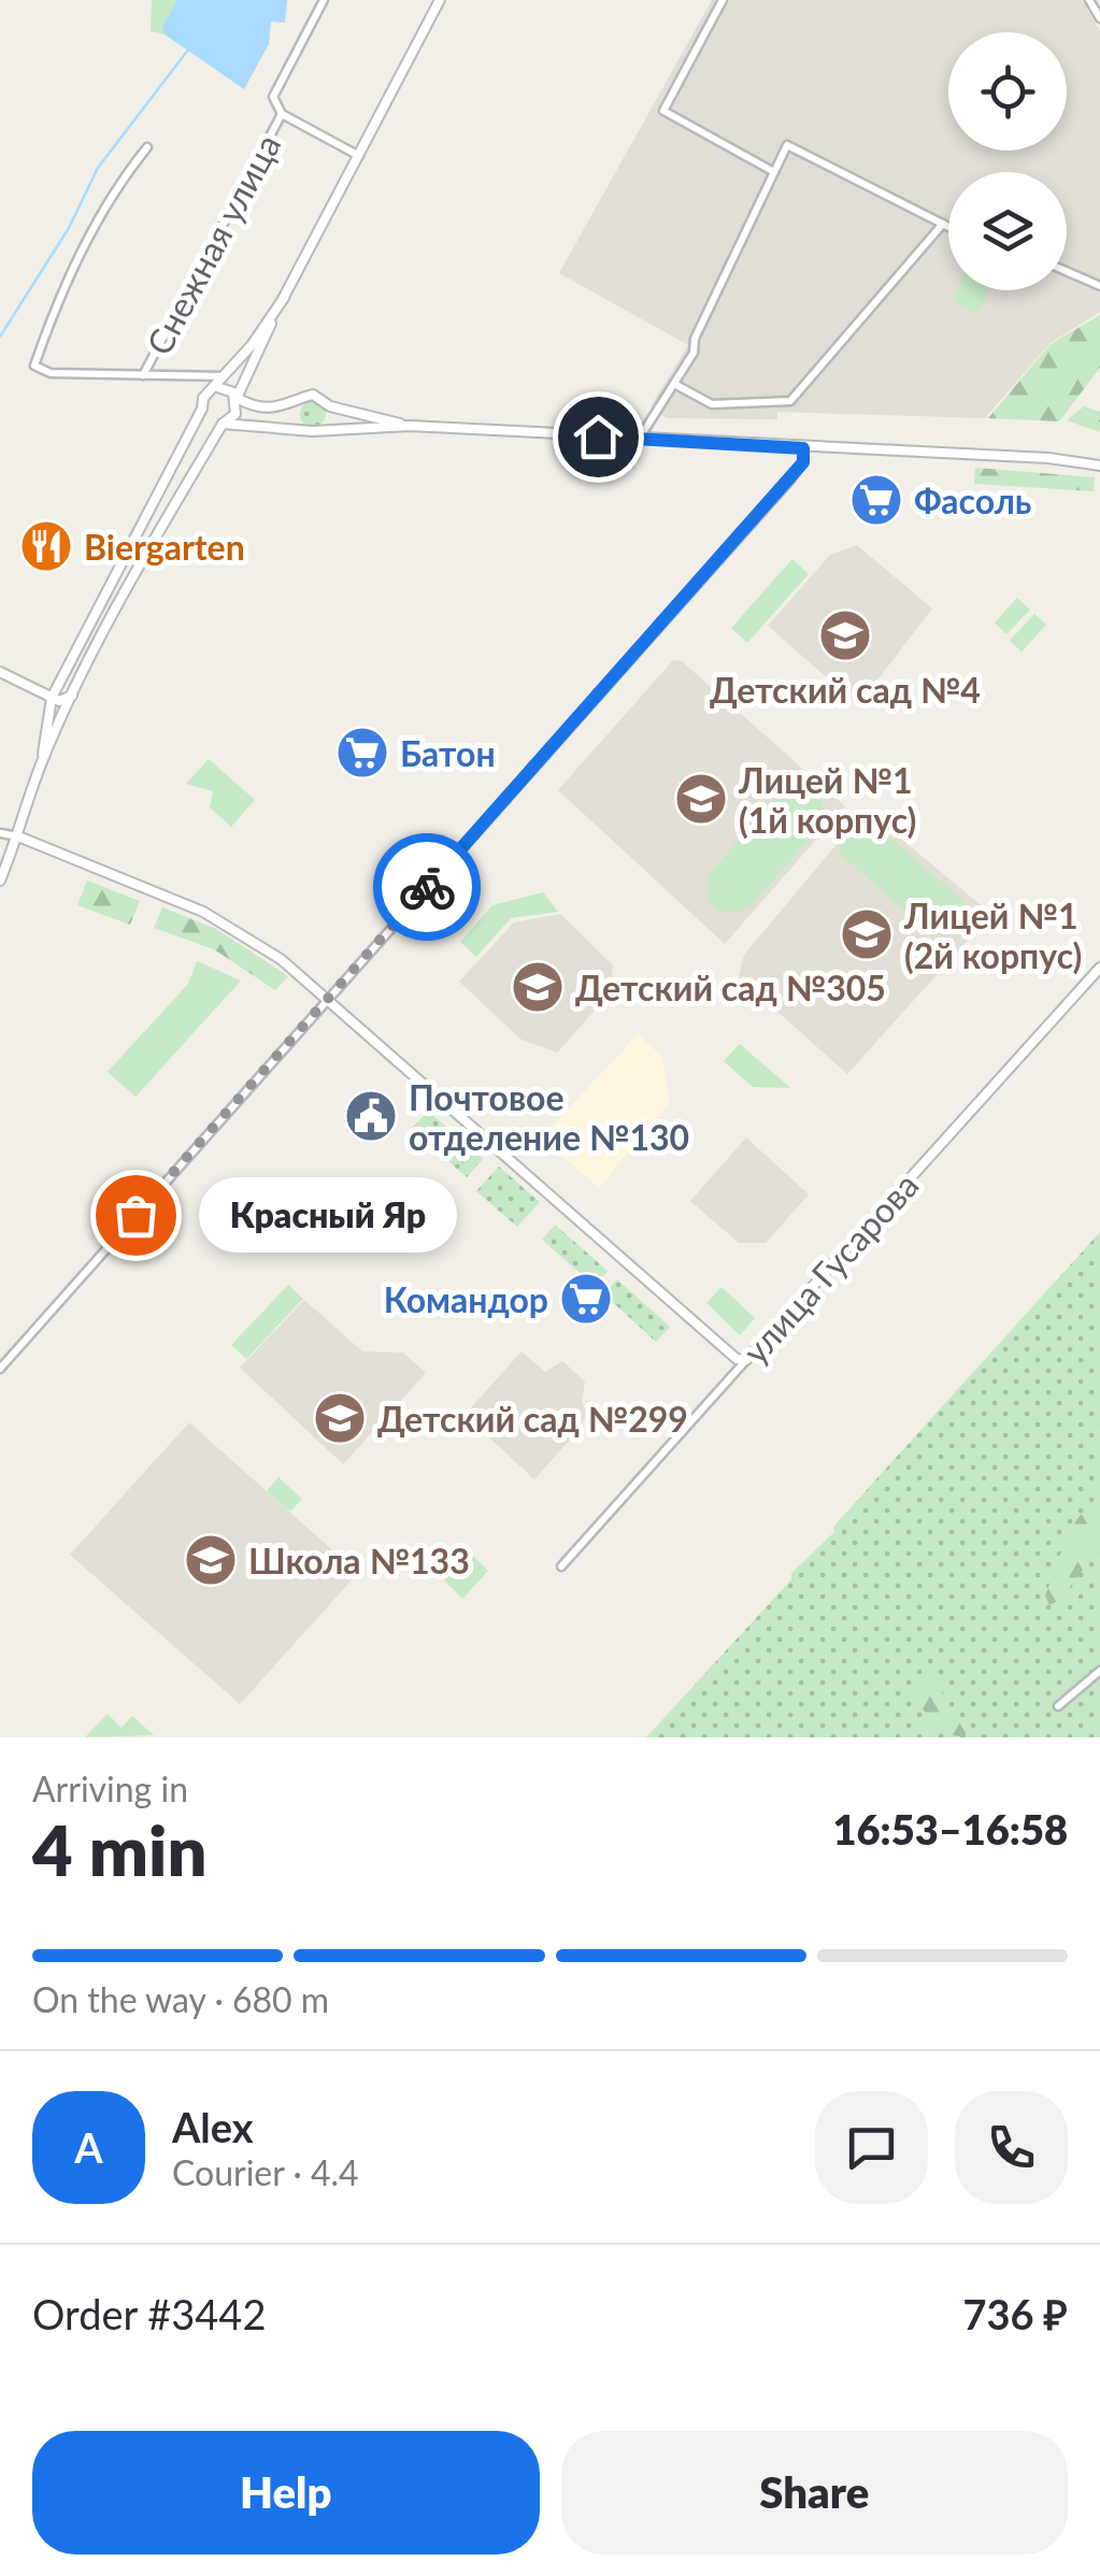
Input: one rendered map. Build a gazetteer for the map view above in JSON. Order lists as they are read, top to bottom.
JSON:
{
  "streets": {
    "street": ["Снежная улица", "улица Гусарова"]
  },
  "places": {
    "supermarket": ["Фасоль", "Батон", "Командор"],
    "restaurant": ["Biergarten"],
    "school or university": [
      "Детский сад №4",
      "Лицей №1 (1й корпус)",
      "Лицей №1 (2й корпус)",
      "Детский сад №305",
      "Детский сад №299",
      "Школа №133"
    ],
    "public building": ["Почтовое отделение №130"],
    "other": ["Красный Яр"]
  },
  "page": {
    "bubble": "Красный Яр",
    "heading": ["4 min", "Arriving in", "16:53–16:58"],
    "panel": [
      "Alex",
      "Courier · 4.4",
      "Order #3442",
      "736 ₽"
    ],
    "bar": "On the way · 680 m",
    "round": "A",
    "buttons": ["Help", "Share"]
  }
}
